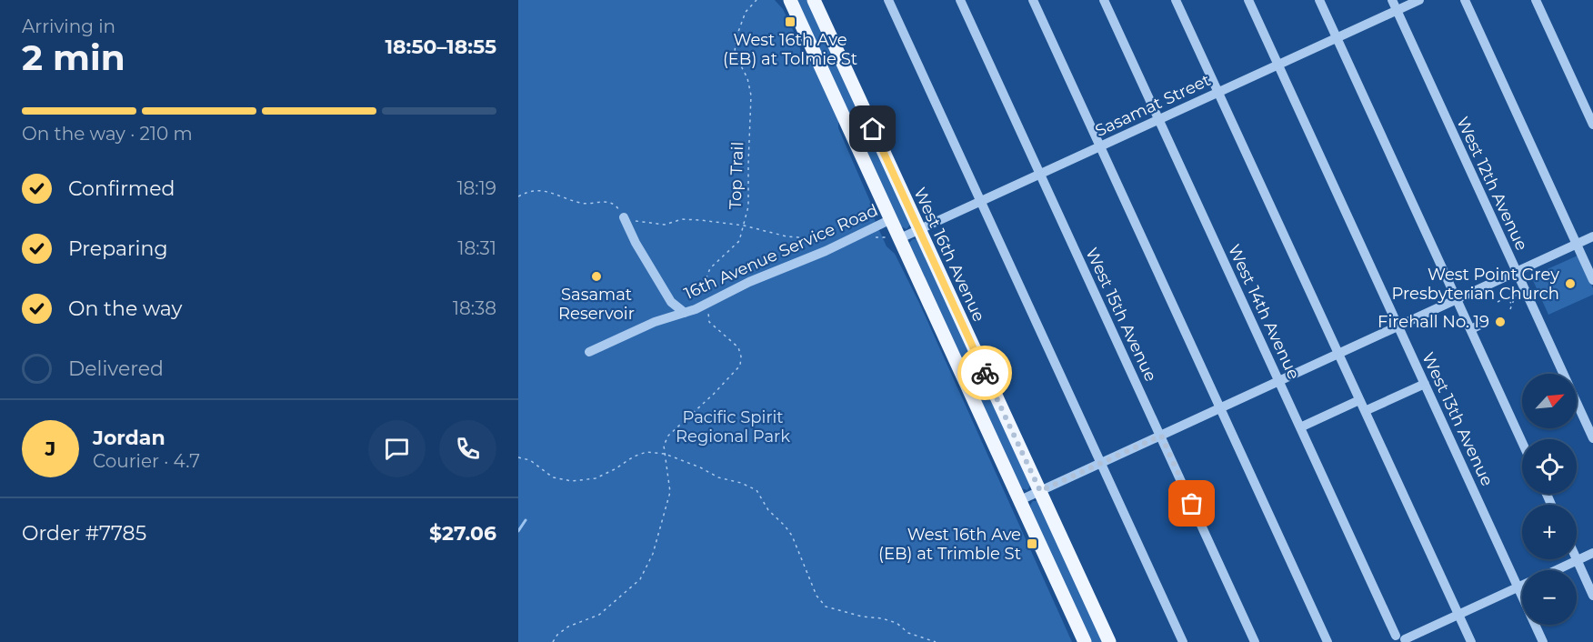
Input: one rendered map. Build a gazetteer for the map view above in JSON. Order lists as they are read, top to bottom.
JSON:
{
  "streets": {
    "main road": ["West 16th Avenue"],
    "street": [
      "Sasamat Street",
      "West 12th Avenue",
      "16th Avenue Service Road",
      "West 14th Avenue",
      "West 15th Avenue",
      "West 13th Avenue"
    ],
    "path": ["Top Trail"]
  },
  "crossings": [
    ["Sasamat Street", "West 12th Avenue"],
    ["Sasamat Street", "West 16th Avenue"],
    ["Sasamat Street", "West 14th Avenue"],
    ["Sasamat Street", "West 15th Avenue"],
    ["Sasamat Street", "West 13th Avenue"],
    ["Top Trail", "16th Avenue Service Road"]
  ],
  "parks": ["Pacific Spirit Regional Park"],
  "places": {
    "transit": ["West 16th Ave (EB) at Tolmie St", "West 16th Ave (EB) at Trimble St"],
    "other": ["Sasamat Reservoir", "West Point Grey Presbyterian Church", "Firehall No. 19"]
  },
  "north": "top right",
  "page": {
    "heading": ["2 min", "Arriving in", "18:50–18:55"],
    "panel": [
      "Jordan",
      "Courier · 4.7",
      "Order #7785",
      "$27.06"
    ],
    "bar": "On the way · 210 m",
    "list": [
      ["Confirmed", "18:19"],
      ["Preparing", "18:31"],
      ["On the way", "18:38"],
      "Delivered"
    ],
    "map_buttons": ["+", "−"],
    "round": "J"
  }
}
